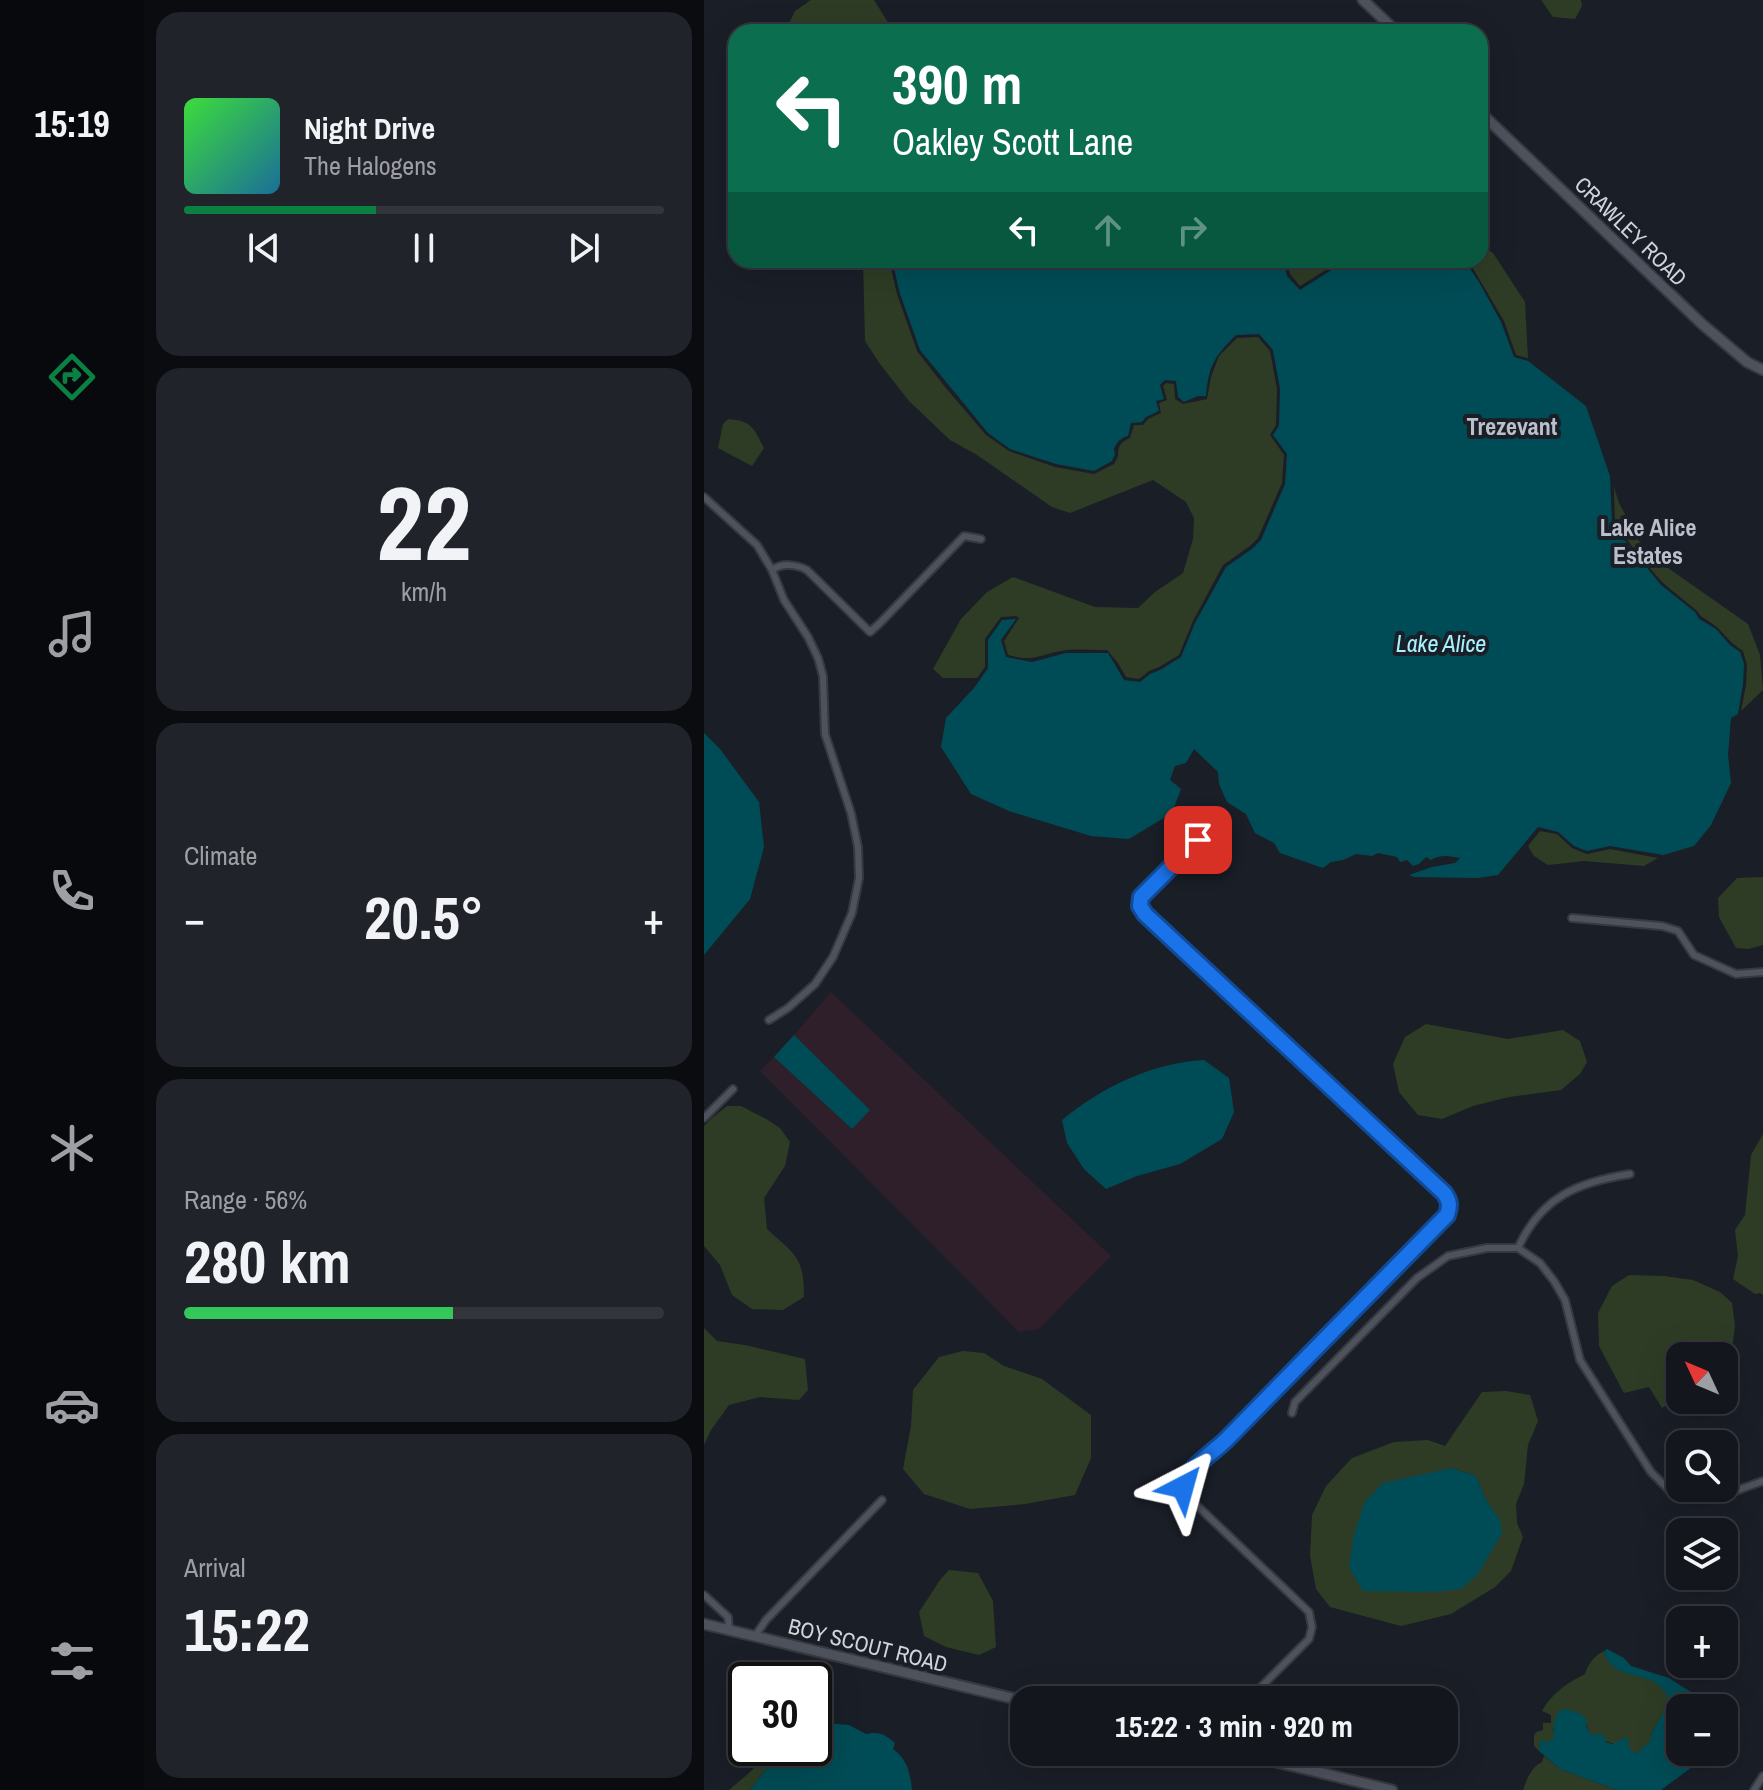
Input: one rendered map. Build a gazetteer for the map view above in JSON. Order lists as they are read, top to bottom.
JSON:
{
  "streets": {
    "street": ["CRAWLEY ROAD", "BOY SCOUT ROAD"]
  },
  "districts": ["Trezevant", "Lake Alice Estates"],
  "water": ["Lake Alice"],
  "north": "top left",
  "page": {
    "tabs": "15:19",
    "turn": ["390 m", "Oakley Scott Lane"],
    "song": ["Night Drive", "The Halogens"],
    "tile": [
      ["22", "km/h"],
      "Climate",
      ["Range · 56%", "280 km"],
      ["Arrival", "15:22"]
    ],
    "heat": ["−", "20.5°", "+"],
    "map_buttons": ["+", "−"],
    "limit": "30",
    "trip": "15:22 · 3 min · 920 m"
  }
}
